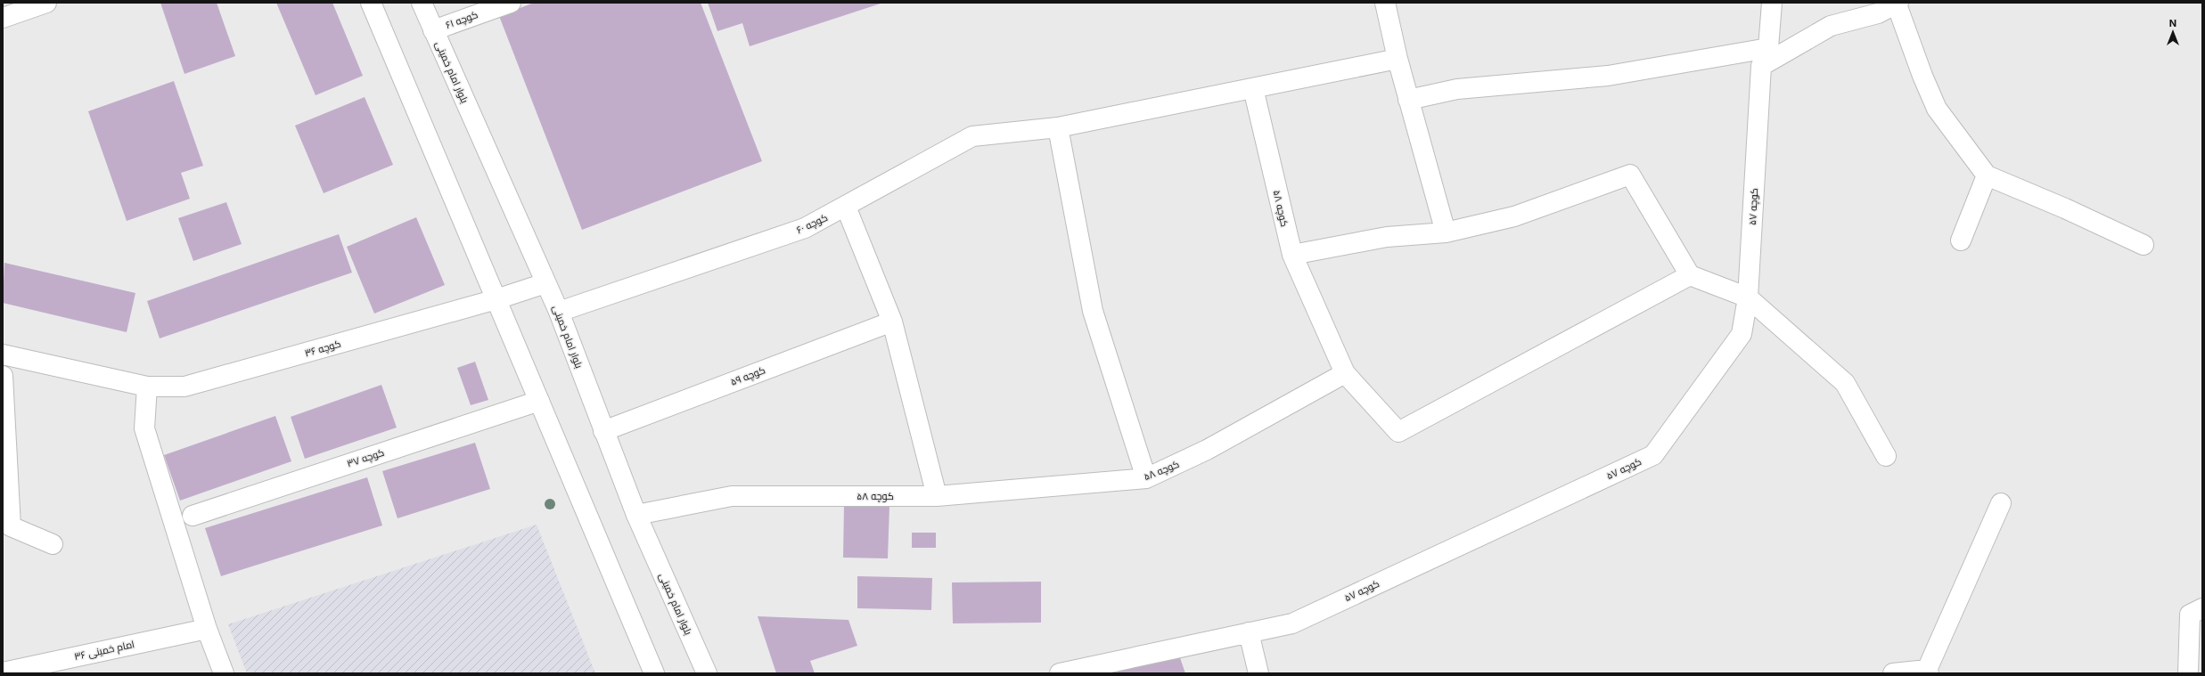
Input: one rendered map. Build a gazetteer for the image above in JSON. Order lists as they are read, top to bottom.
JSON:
{
  "streets": {
    "street": [
      "کوچه ۶۱",
      "بلوار امام خمینی",
      "کوچه ۵۷",
      "کوچه ۵۸",
      "کوچه ۶۰",
      "کوچه ۳۶",
      "کوچه ۵۹",
      "کوچه ۳۷",
      "۳۶ امام خمینی"
    ]
  },
  "crossings": [
    ["کوچه ۶۱", "بلوار امام خمینی"],
    ["بلوار امام خمینی", "کوچه ۵۸"],
    ["بلوار امام خمینی", "کوچه ۶۰"],
    ["بلوار امام خمینی", "کوچه ۳۶"],
    ["بلوار امام خمینی", "کوچه ۵۹"],
    ["کوچه ۵۸", "کوچه ۶۰"]
  ],
  "north": "top"
}
